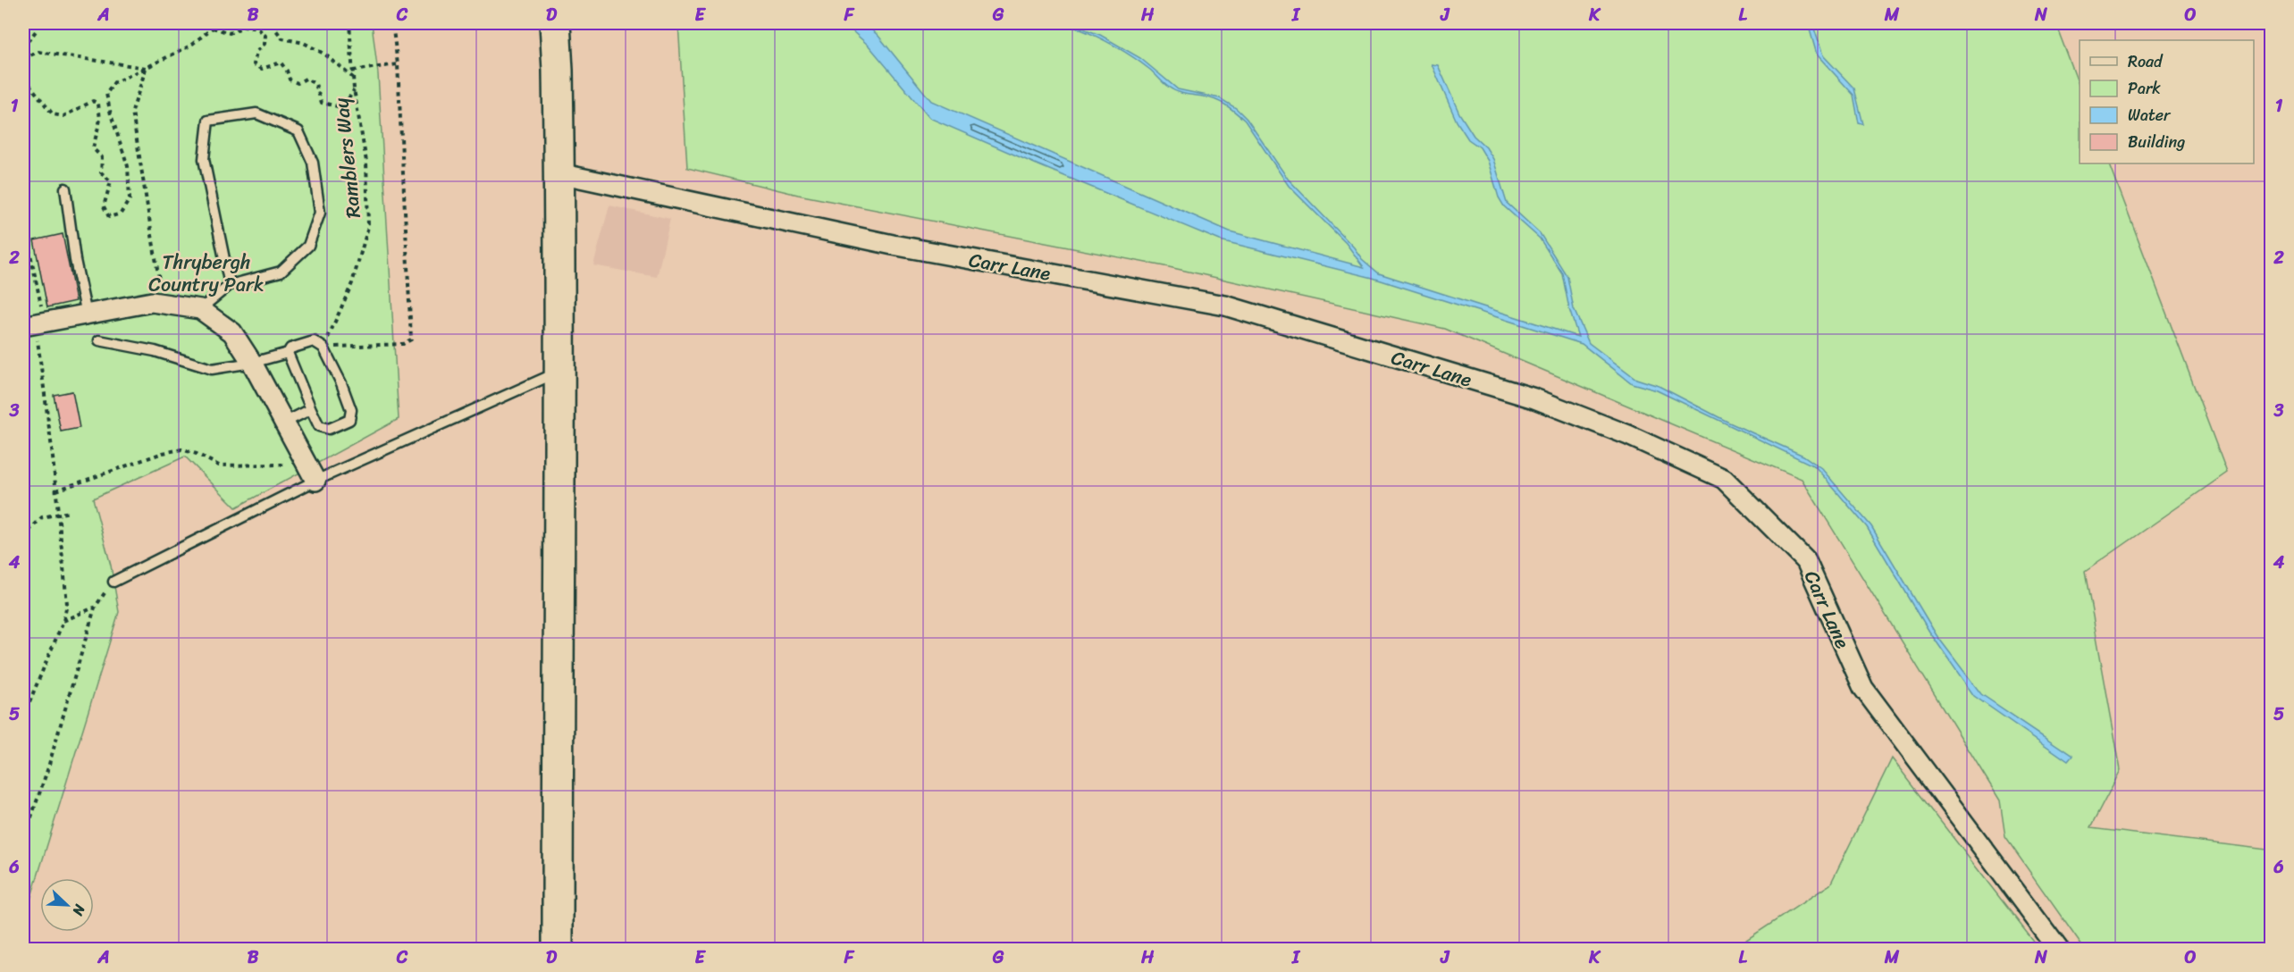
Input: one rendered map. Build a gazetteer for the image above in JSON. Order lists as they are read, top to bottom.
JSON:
{
  "streets": {
    "street": ["Carr Lane"],
    "path": ["Ramblers Way"]
  },
  "parks": ["Thrybergh Country Park"],
  "legend": [
    "Road",
    "Park",
    "Water",
    "Building"
  ],
  "north": "bottom right",
  "grid": {
    "columns": [
      "A",
      "B",
      "C",
      "D",
      "E",
      "F",
      "G",
      "H",
      "I",
      "J",
      "K",
      "L",
      "M",
      "N",
      "O"
    ],
    "rows": [
      "1",
      "2",
      "3",
      "4",
      "5",
      "6"
    ]
  }
}
